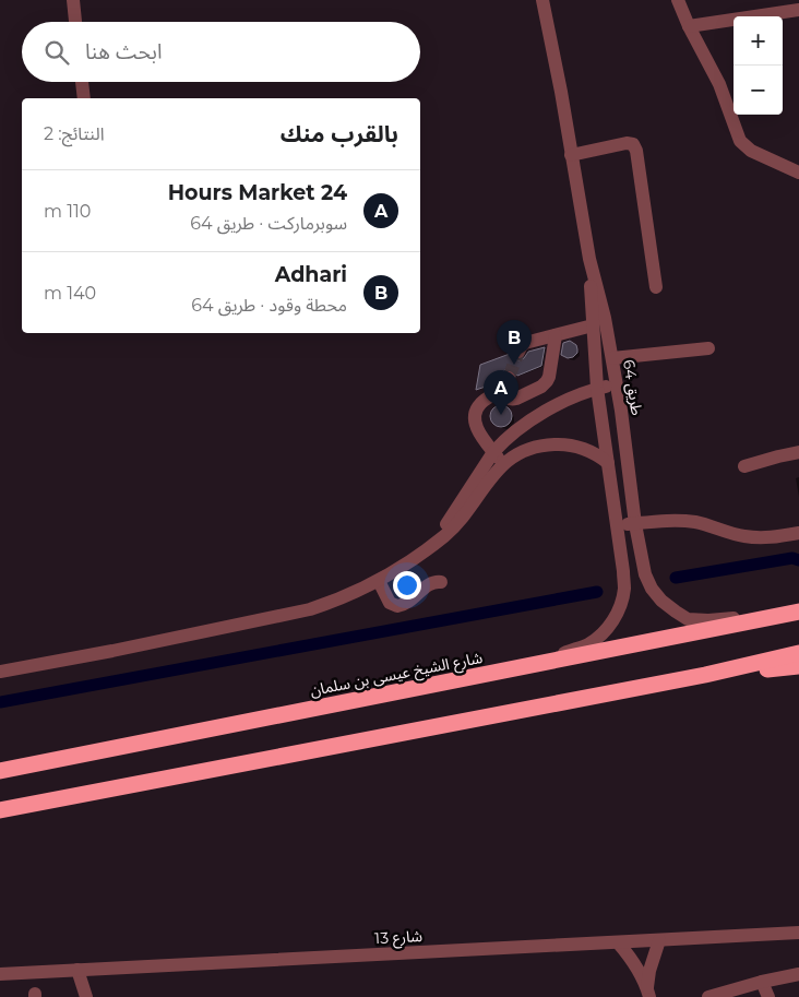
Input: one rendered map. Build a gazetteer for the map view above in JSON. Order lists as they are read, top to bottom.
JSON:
{
  "streets": {
    "highway": ["شارع الشيخ عيسى بن سلمان"],
    "street": ["طريق 64", "شارع 13"]
  },
  "crossings": [
    ["طريق 64", "شارع الشيخ عيسى بن سلمان"]
  ],
  "page": {
    "map_buttons": ["+", "−"],
    "search": "ابحث هنا",
    "heading": ["بالقرب منك", "النتائج: 2"],
    "list": [
      {
        "mark": "A",
        "name": "24 Hours Market",
        "note": "سوبرماركت · طريق 64",
        "value": "110 m"
      },
      {
        "mark": "B",
        "name": "Adhari",
        "note": "محطة وقود · طريق 64",
        "value": "140 m"
      }
    ],
    "pins": ["B", "A"]
  }
}
